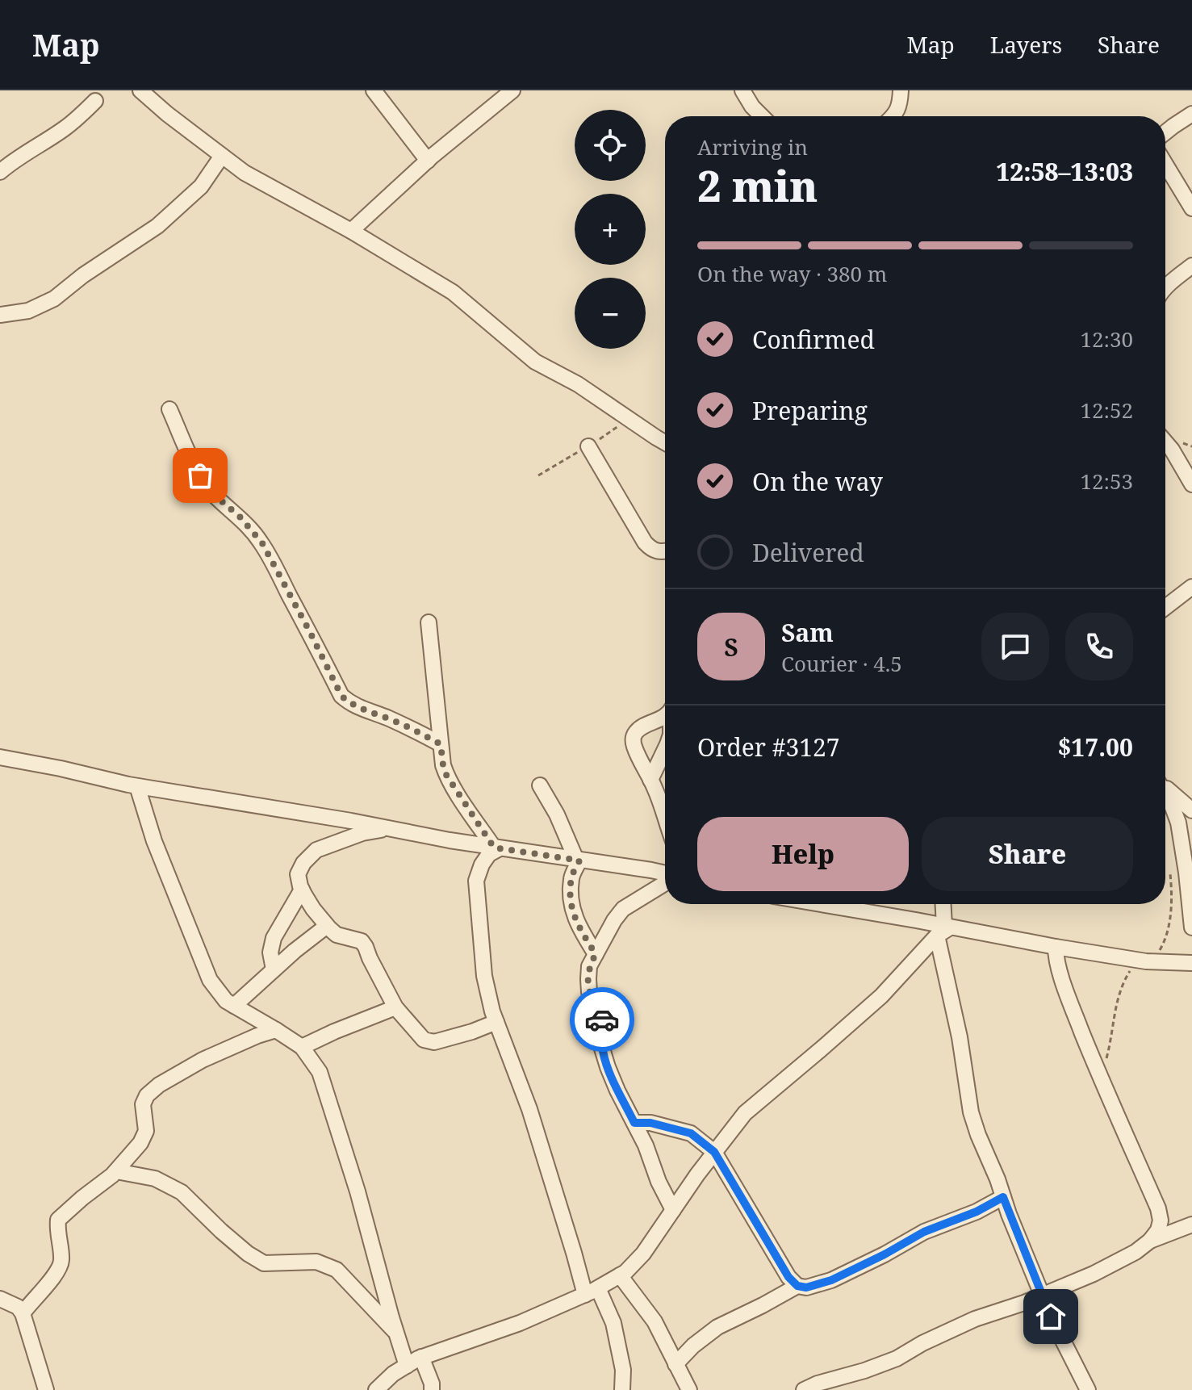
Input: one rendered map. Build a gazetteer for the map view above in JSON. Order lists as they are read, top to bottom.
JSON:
{
  "page": {
    "header": "Map",
    "nav": ["Map", "Layers", "Share"],
    "map_buttons": ["+", "−"],
    "heading": ["2 min", "Arriving in", "12:58–13:03"],
    "panel": [
      "Sam",
      "Courier · 4.5",
      "Order #3127",
      "$17.00"
    ],
    "bar": "On the way · 380 m",
    "list": [
      ["Confirmed", "12:30"],
      ["Preparing", "12:52"],
      ["On the way", "12:53"],
      "Delivered"
    ],
    "round": "S",
    "buttons": ["Help", "Share"]
  }
}
